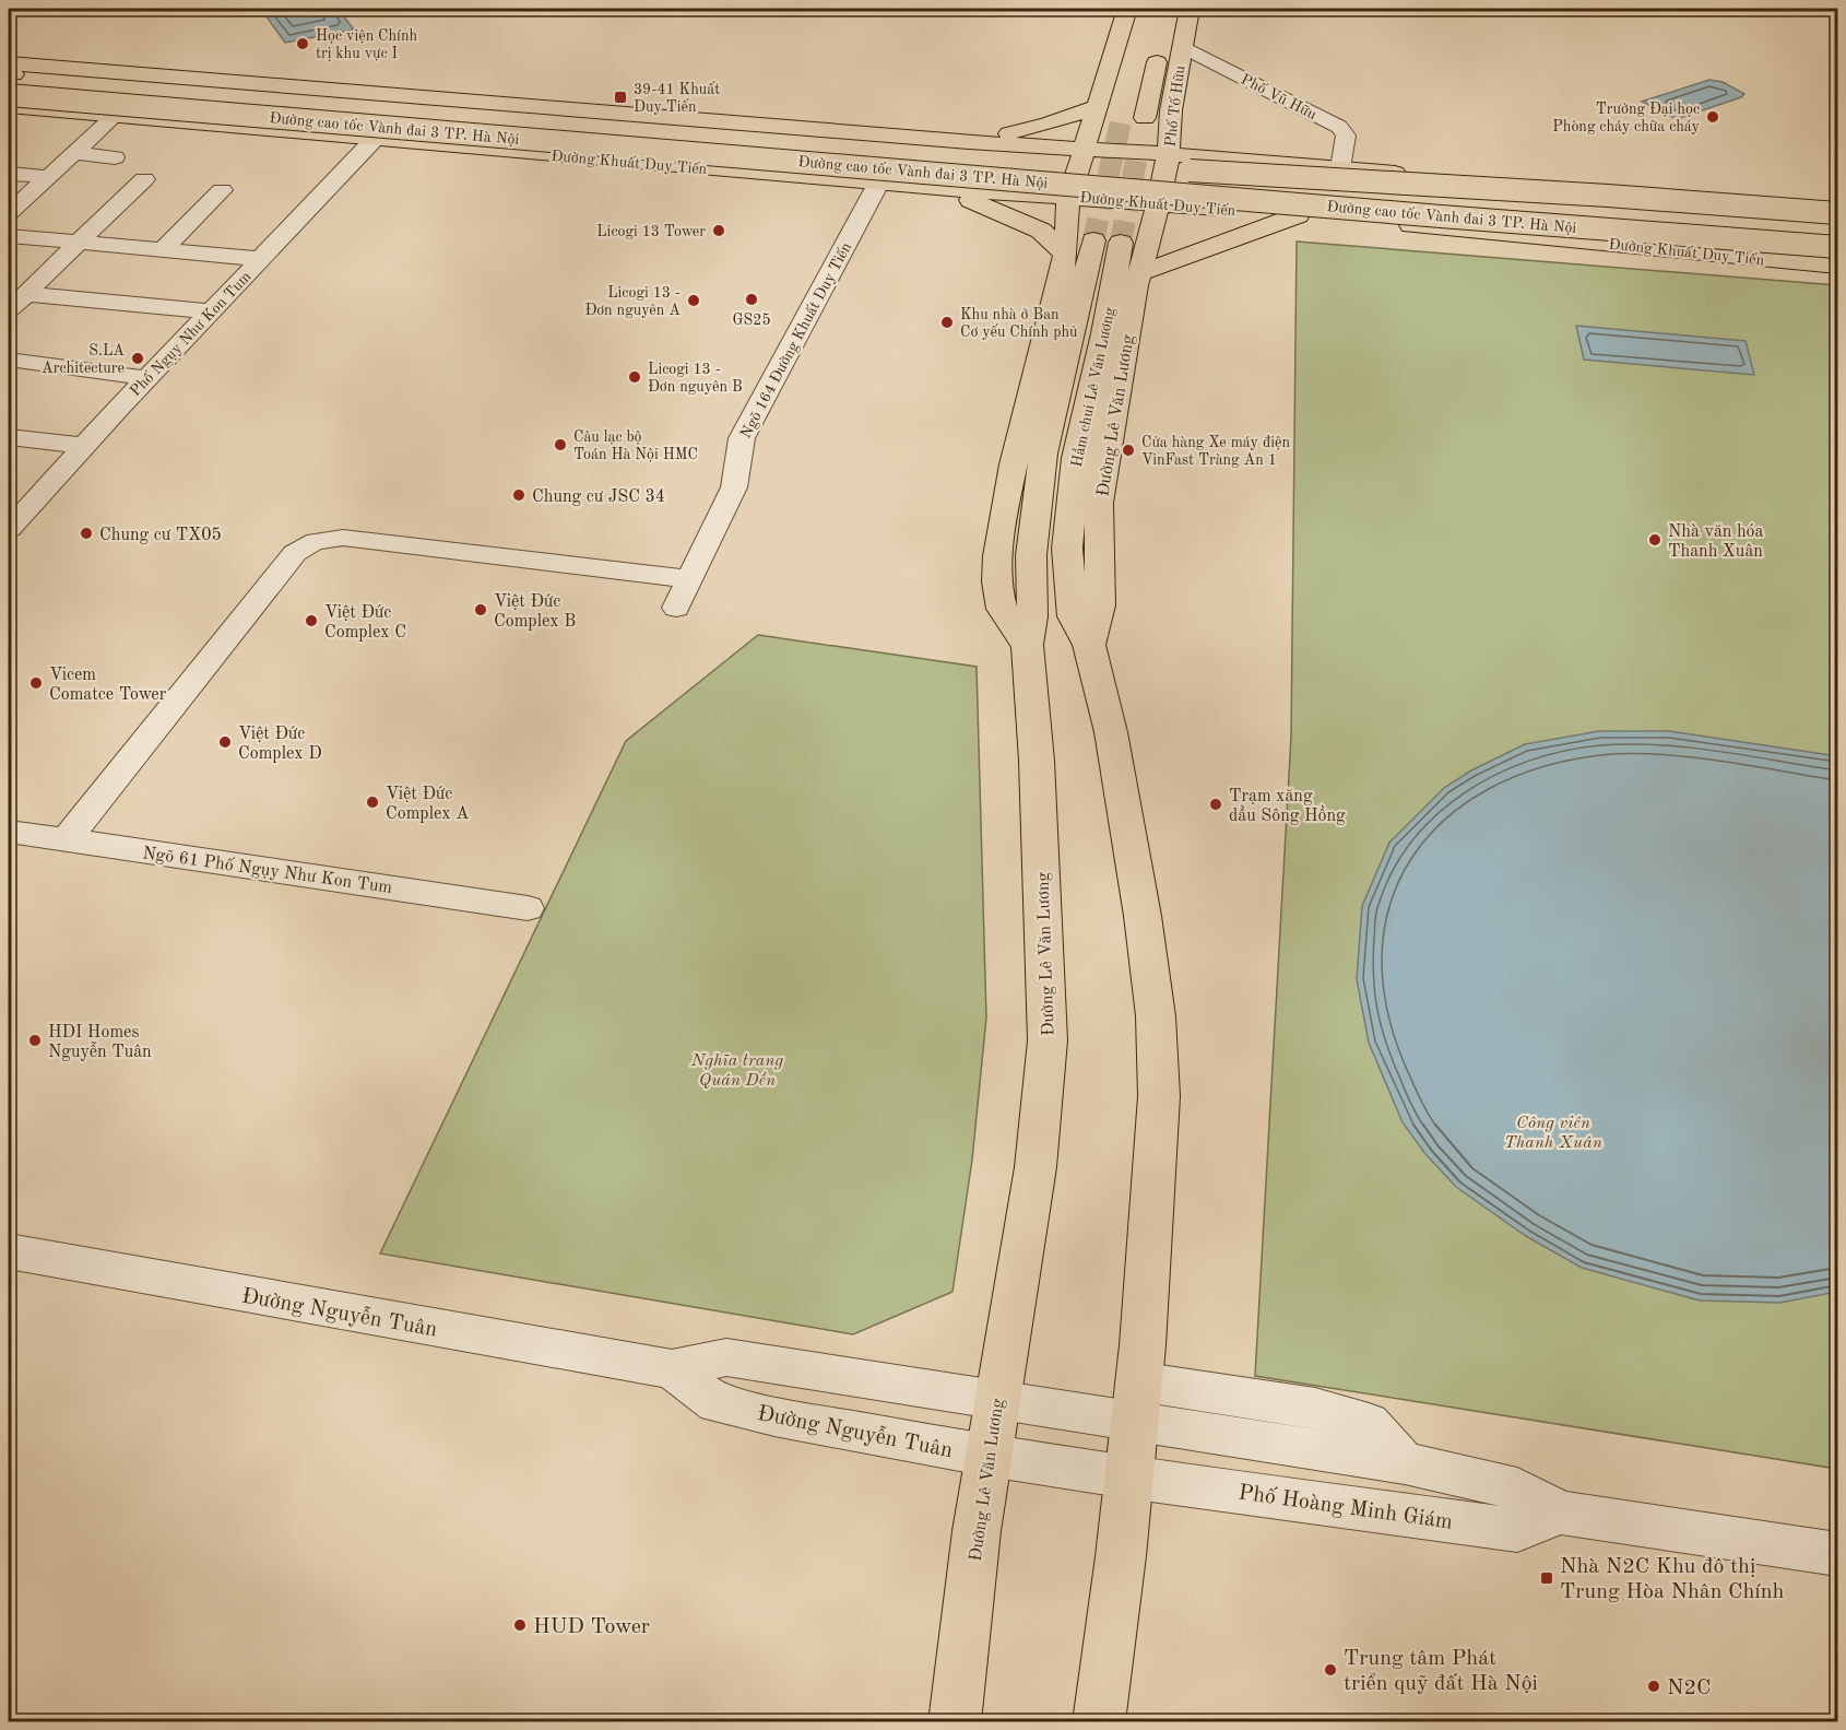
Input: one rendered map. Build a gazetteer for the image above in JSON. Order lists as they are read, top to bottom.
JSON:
{
  "streets": {
    "main road": [
      "Phố Tố Hữu",
      "Đường cao tốc Vành đai 3 TP. Hà Nội",
      "Đường Khuất Duy Tiến",
      "Hầm chui Lê Văn Lương",
      "Đường Lê Văn Lương"
    ],
    "street": [
      "Phố Vũ Hữu",
      "Phố Ngụy Như Kon Tum",
      "Ngõ 164 Đường Khuất Duy Tiến",
      "Ngõ 61 Phố Ngụy Như Kon Tum",
      "Đường Nguyễn Tuân",
      "Phố Hoàng Minh Giám"
    ]
  },
  "crossings": [
    ["Phố Vũ Hữu", "Phố Tố Hữu"],
    ["Phố Tố Hữu", "Đường cao tốc Vành đai 3 TP. Hà Nội"],
    ["Phố Tố Hữu", "Đường Khuất Duy Tiến"],
    ["Phố Tố Hữu", "Đường Lê Văn Lương"],
    ["Đường Khuất Duy Tiến", "Phố Ngụy Như Kon Tum"],
    ["Đường Khuất Duy Tiến", "Ngõ 164 Đường Khuất Duy Tiến"],
    ["Đường Khuất Duy Tiến", "Đường Lê Văn Lương"],
    ["Hầm chui Lê Văn Lương", "Đường Lê Văn Lương"],
    ["Đường Lê Văn Lương", "Đường Nguyễn Tuân"],
    ["Đường Nguyễn Tuân", "Phố Hoàng Minh Giám"]
  ],
  "parks": ["Nghĩa trang Quán Dền", "Công viên Thanh Xuân"],
  "places": {
    "other": [
      "Học viện Chính trị khu vực I",
      "Trường Đại học Phòng cháy chữa cháy",
      "Licogi 13 Tower",
      "GS25",
      "Licogi 13 - Đơn nguyên A",
      "Khu nhà ở Ban Cơ yếu Chính phủ",
      "S.LA Architecture",
      "Licogi 13 - Đơn nguyên B",
      "Câu lạc bộ Toán Hà Nội HMC",
      "Cửa hàng Xe máy điện VinFast Tràng An 1",
      "Chung cư JSC 34",
      "Chung cư TX05",
      "Nhà văn hóa Thanh Xuân",
      "Việt Đức Complex B",
      "Việt Đức Complex C",
      "Vicem Comatce Tower",
      "Việt Đức Complex D",
      "Việt Đức Complex A",
      "Trạm xăng dầu Sông Hồng",
      "HDI Homes Nguyễn Tuân",
      "HUD Tower",
      "Trung tâm Phát triển quỹ đất Hà Nội",
      "N2C"
    ],
    "transit": ["39-41 Khuất Duy Tiến", "Nhà N2C Khu đô thị Trung Hòa Nhân Chính"]
  }
}
